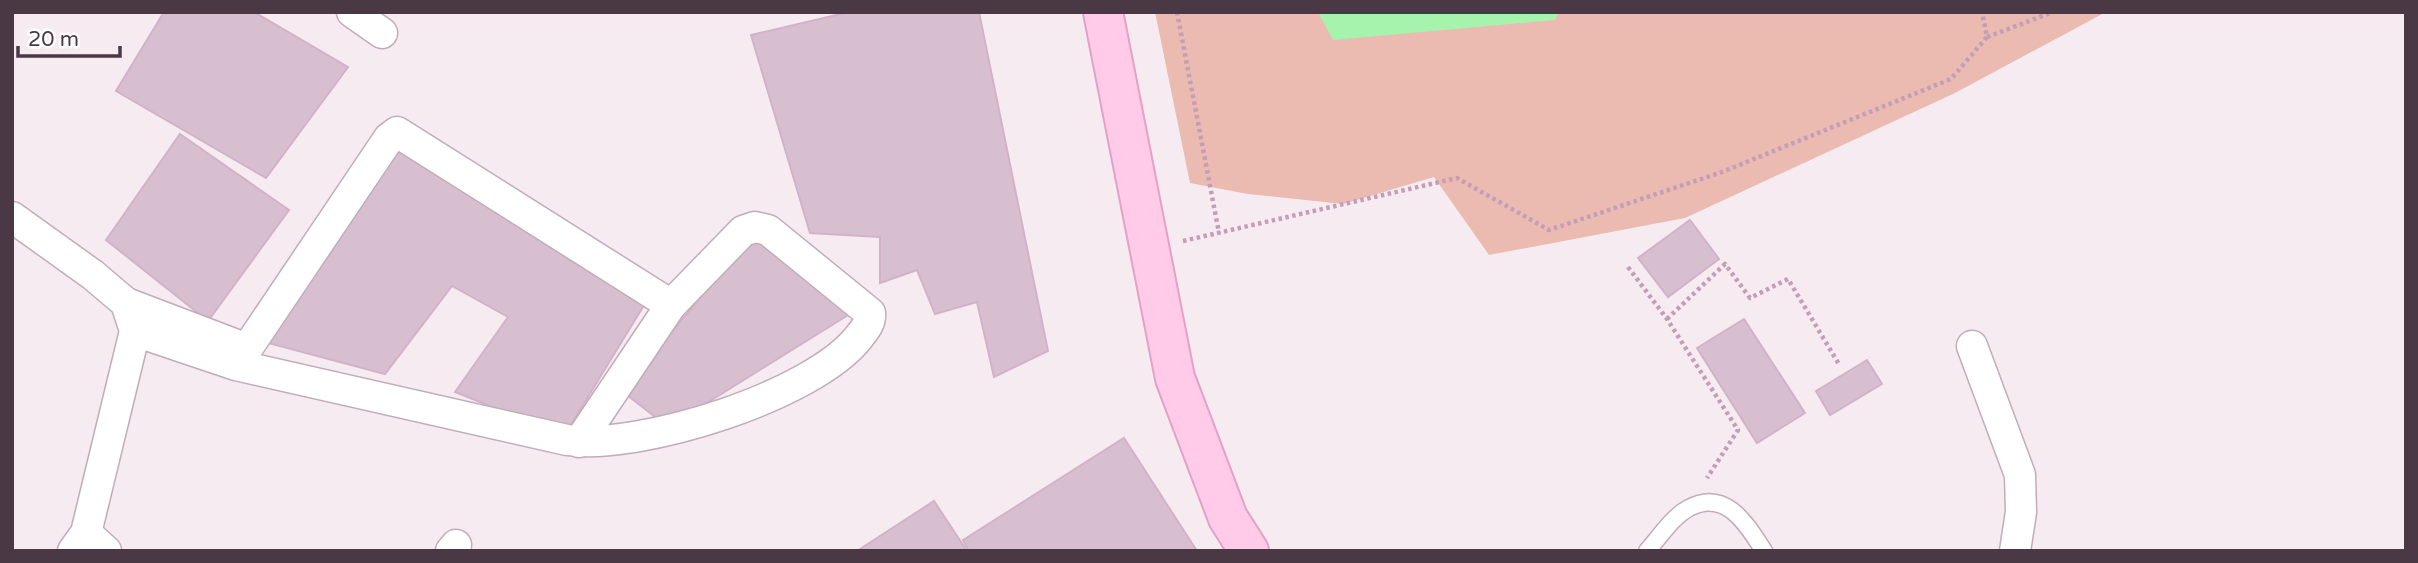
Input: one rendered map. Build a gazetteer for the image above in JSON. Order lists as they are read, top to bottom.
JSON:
{
  "scale_bar": "20 m"
}
